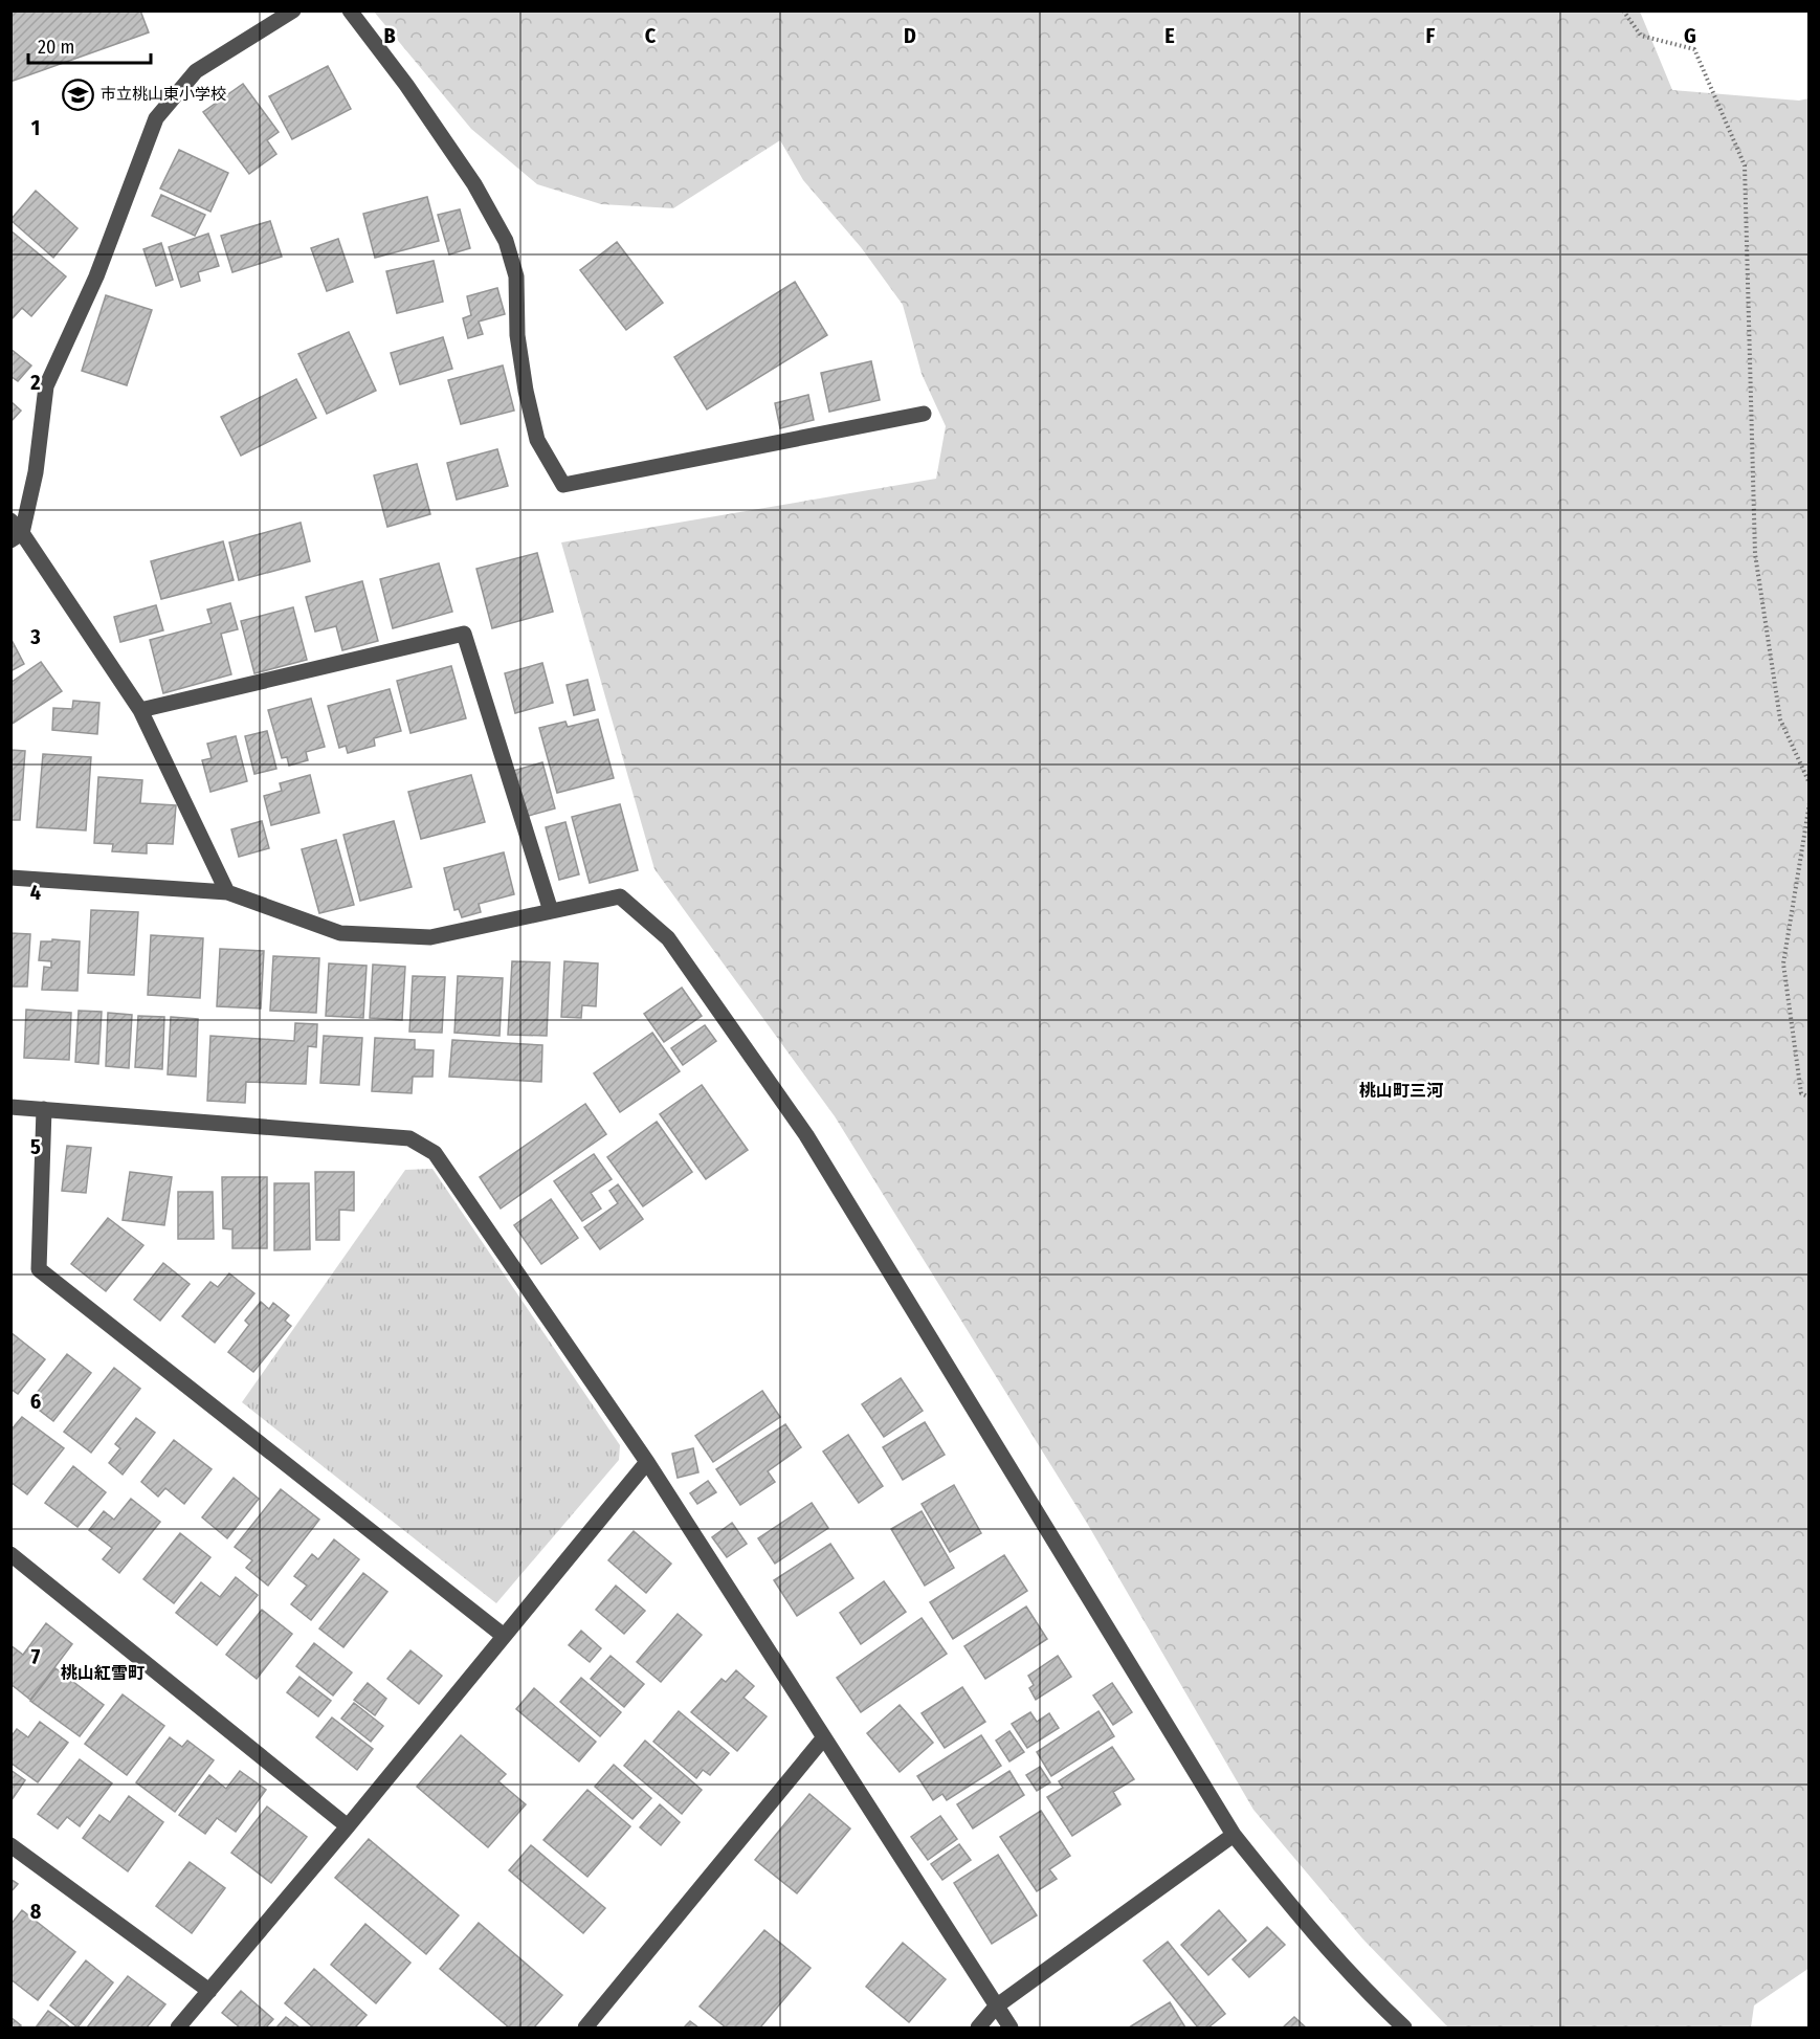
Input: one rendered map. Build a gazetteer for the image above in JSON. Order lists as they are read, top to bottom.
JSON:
{
  "districts": ["桃山町三河", "桃山紅雪町"],
  "places": {
    "school or university": ["市立桃山東小学校"]
  },
  "scale_bar": "20 m",
  "grid": {
    "columns": [
      "B",
      "C",
      "D",
      "E",
      "F",
      "G"
    ],
    "rows": [
      "1",
      "2",
      "3",
      "4",
      "5",
      "6",
      "7",
      "8"
    ]
  }
}
